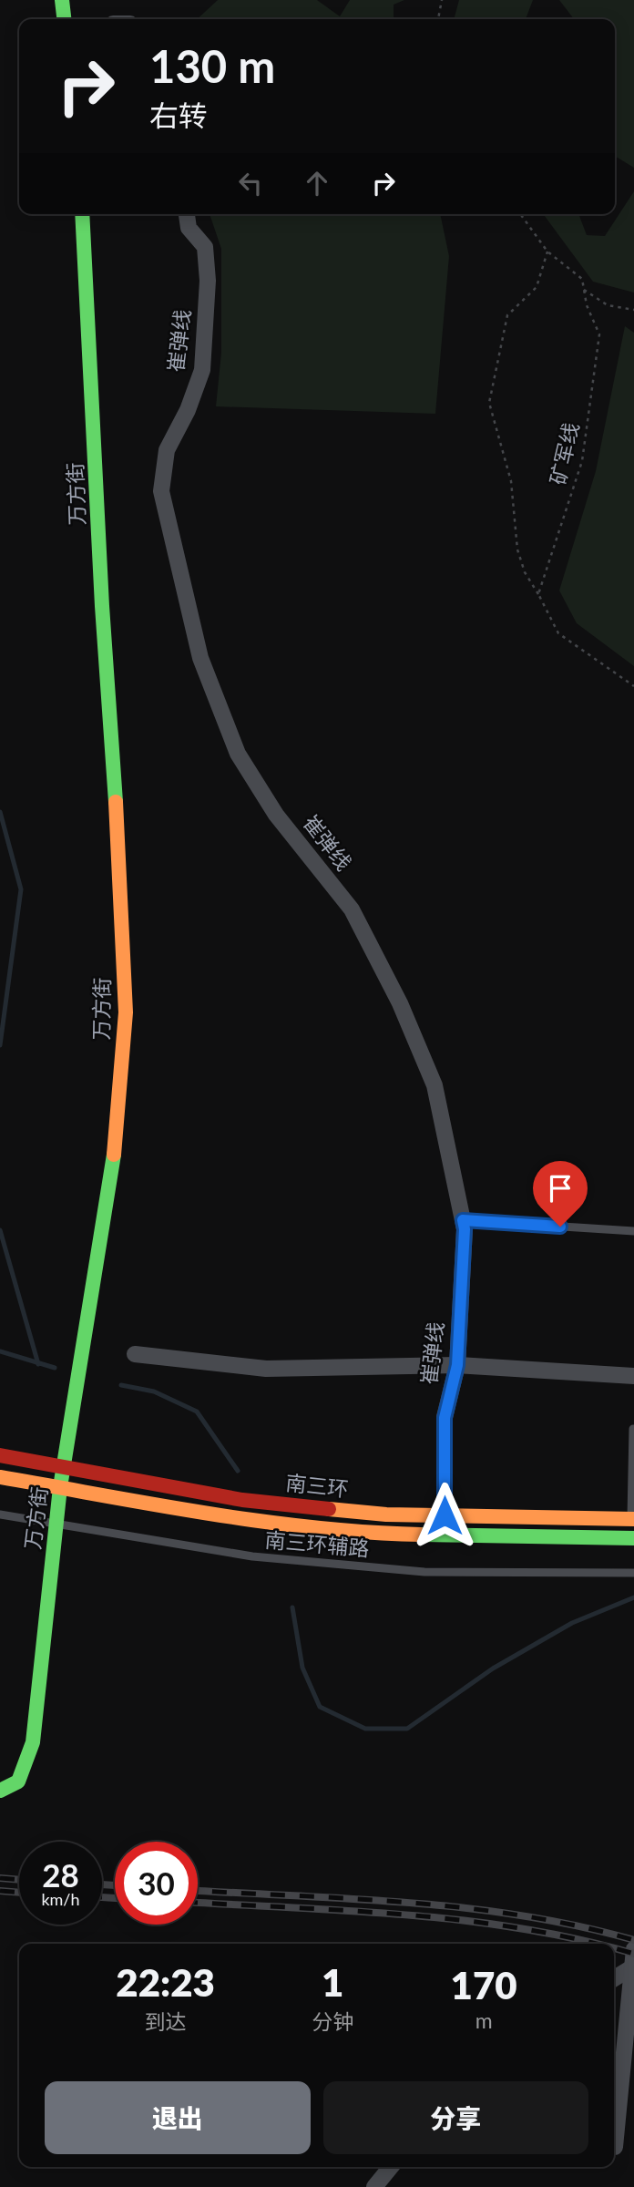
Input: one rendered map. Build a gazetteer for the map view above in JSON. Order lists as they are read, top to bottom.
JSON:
{
  "streets": {
    "street": ["崔弹线", "万方街", "南三环"],
    "lane": ["南三环辅路"],
    "path": ["矿军线"]
  },
  "crossings": [
    ["崔弹线", "南三环"],
    ["万方街", "南三环"],
    ["万方街", "南三环辅路"]
  ],
  "page": {
    "turn": ["130 m", "右转"],
    "speed": "28 km/h",
    "limit": "30",
    "eta": [
      "22:23",
      "到达",
      "1",
      "分钟",
      "170",
      "m"
    ],
    "buttons": ["退出", "分享"]
  }
}
